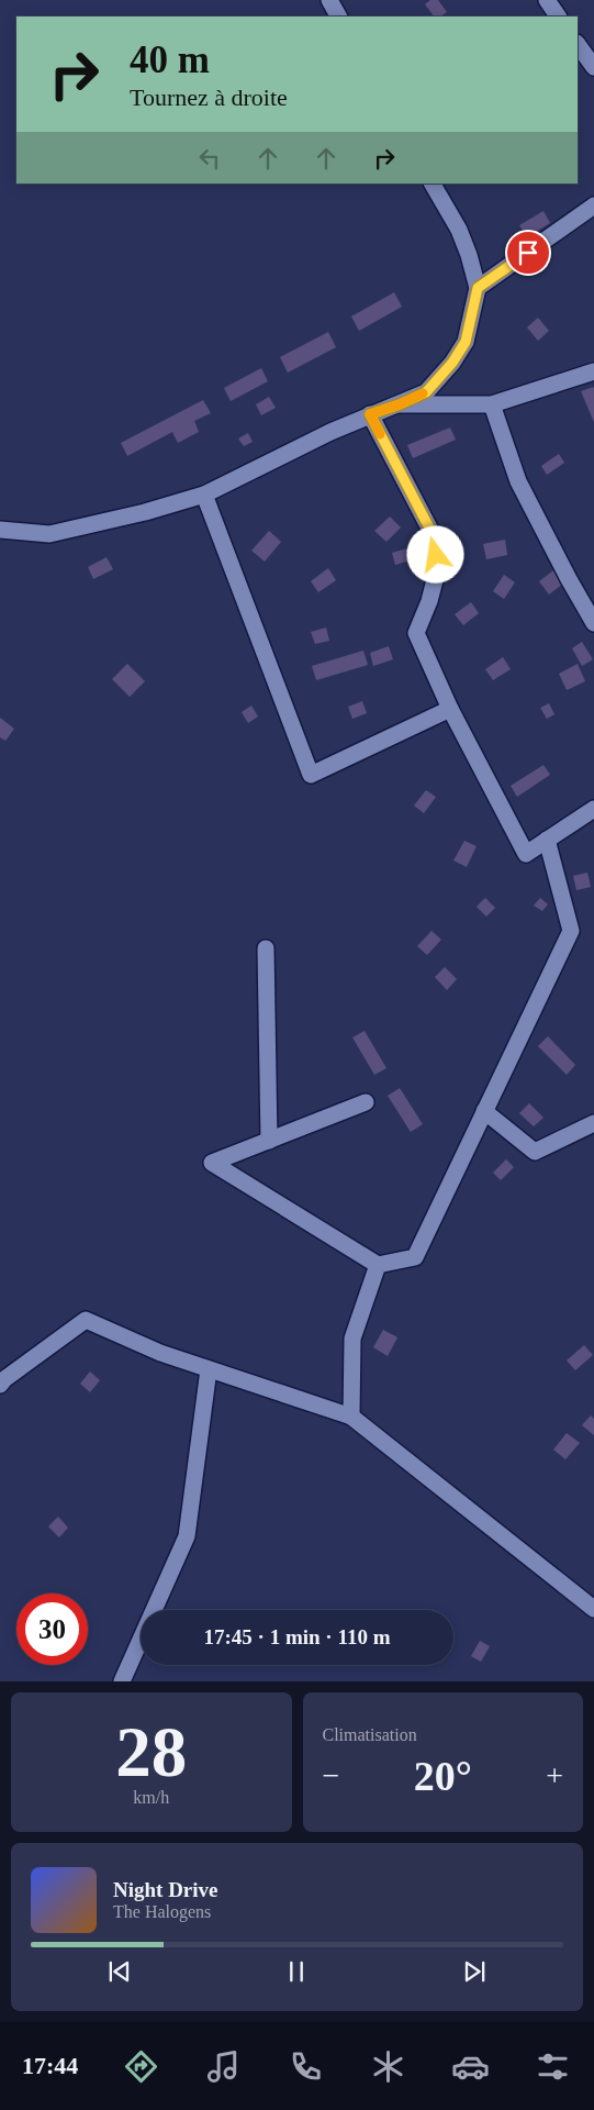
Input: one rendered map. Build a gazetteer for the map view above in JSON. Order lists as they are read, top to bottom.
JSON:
{
  "page": {
    "turn": ["40 m", "Tournez à droite"],
    "limit": "30",
    "trip": "17:45 · 1 min · 110 m",
    "tile": [
      ["28", "km/h"],
      "Climatisation"
    ],
    "heat": ["−", "20°", "+"],
    "song": ["Night Drive", "The Halogens"],
    "tabs": "17:44"
  }
}
